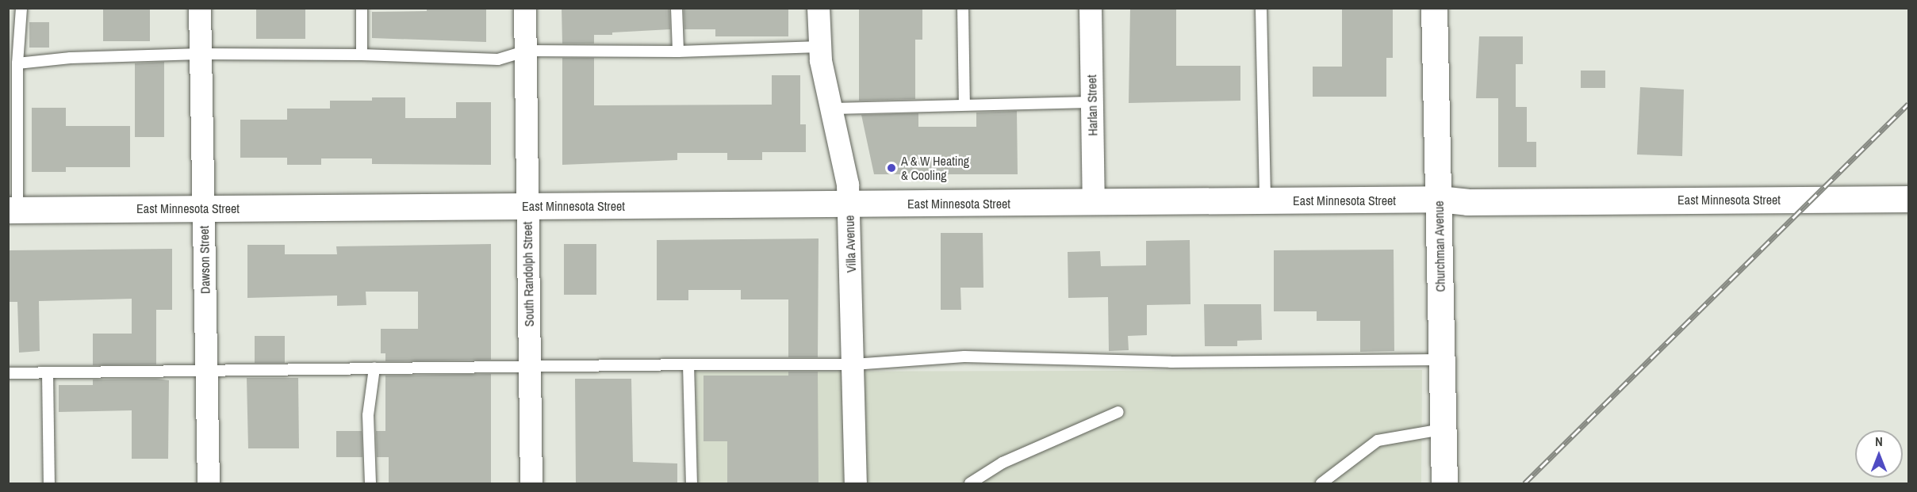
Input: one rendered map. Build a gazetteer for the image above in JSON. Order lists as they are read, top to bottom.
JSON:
{
  "streets": {
    "street": [
      "Harlan Street",
      "East Minnesota Street",
      "Villa Avenue",
      "Churchman Avenue",
      "Dawson Street",
      "South Randolph Street"
    ]
  },
  "crossings": [
    ["Harlan Street", "East Minnesota Street"],
    ["East Minnesota Street", "Villa Avenue"],
    ["East Minnesota Street", "Churchman Avenue"],
    ["East Minnesota Street", "Dawson Street"],
    ["East Minnesota Street", "South Randolph Street"]
  ],
  "places": ["A & W Heating & Cooling"],
  "north": "top"
}
